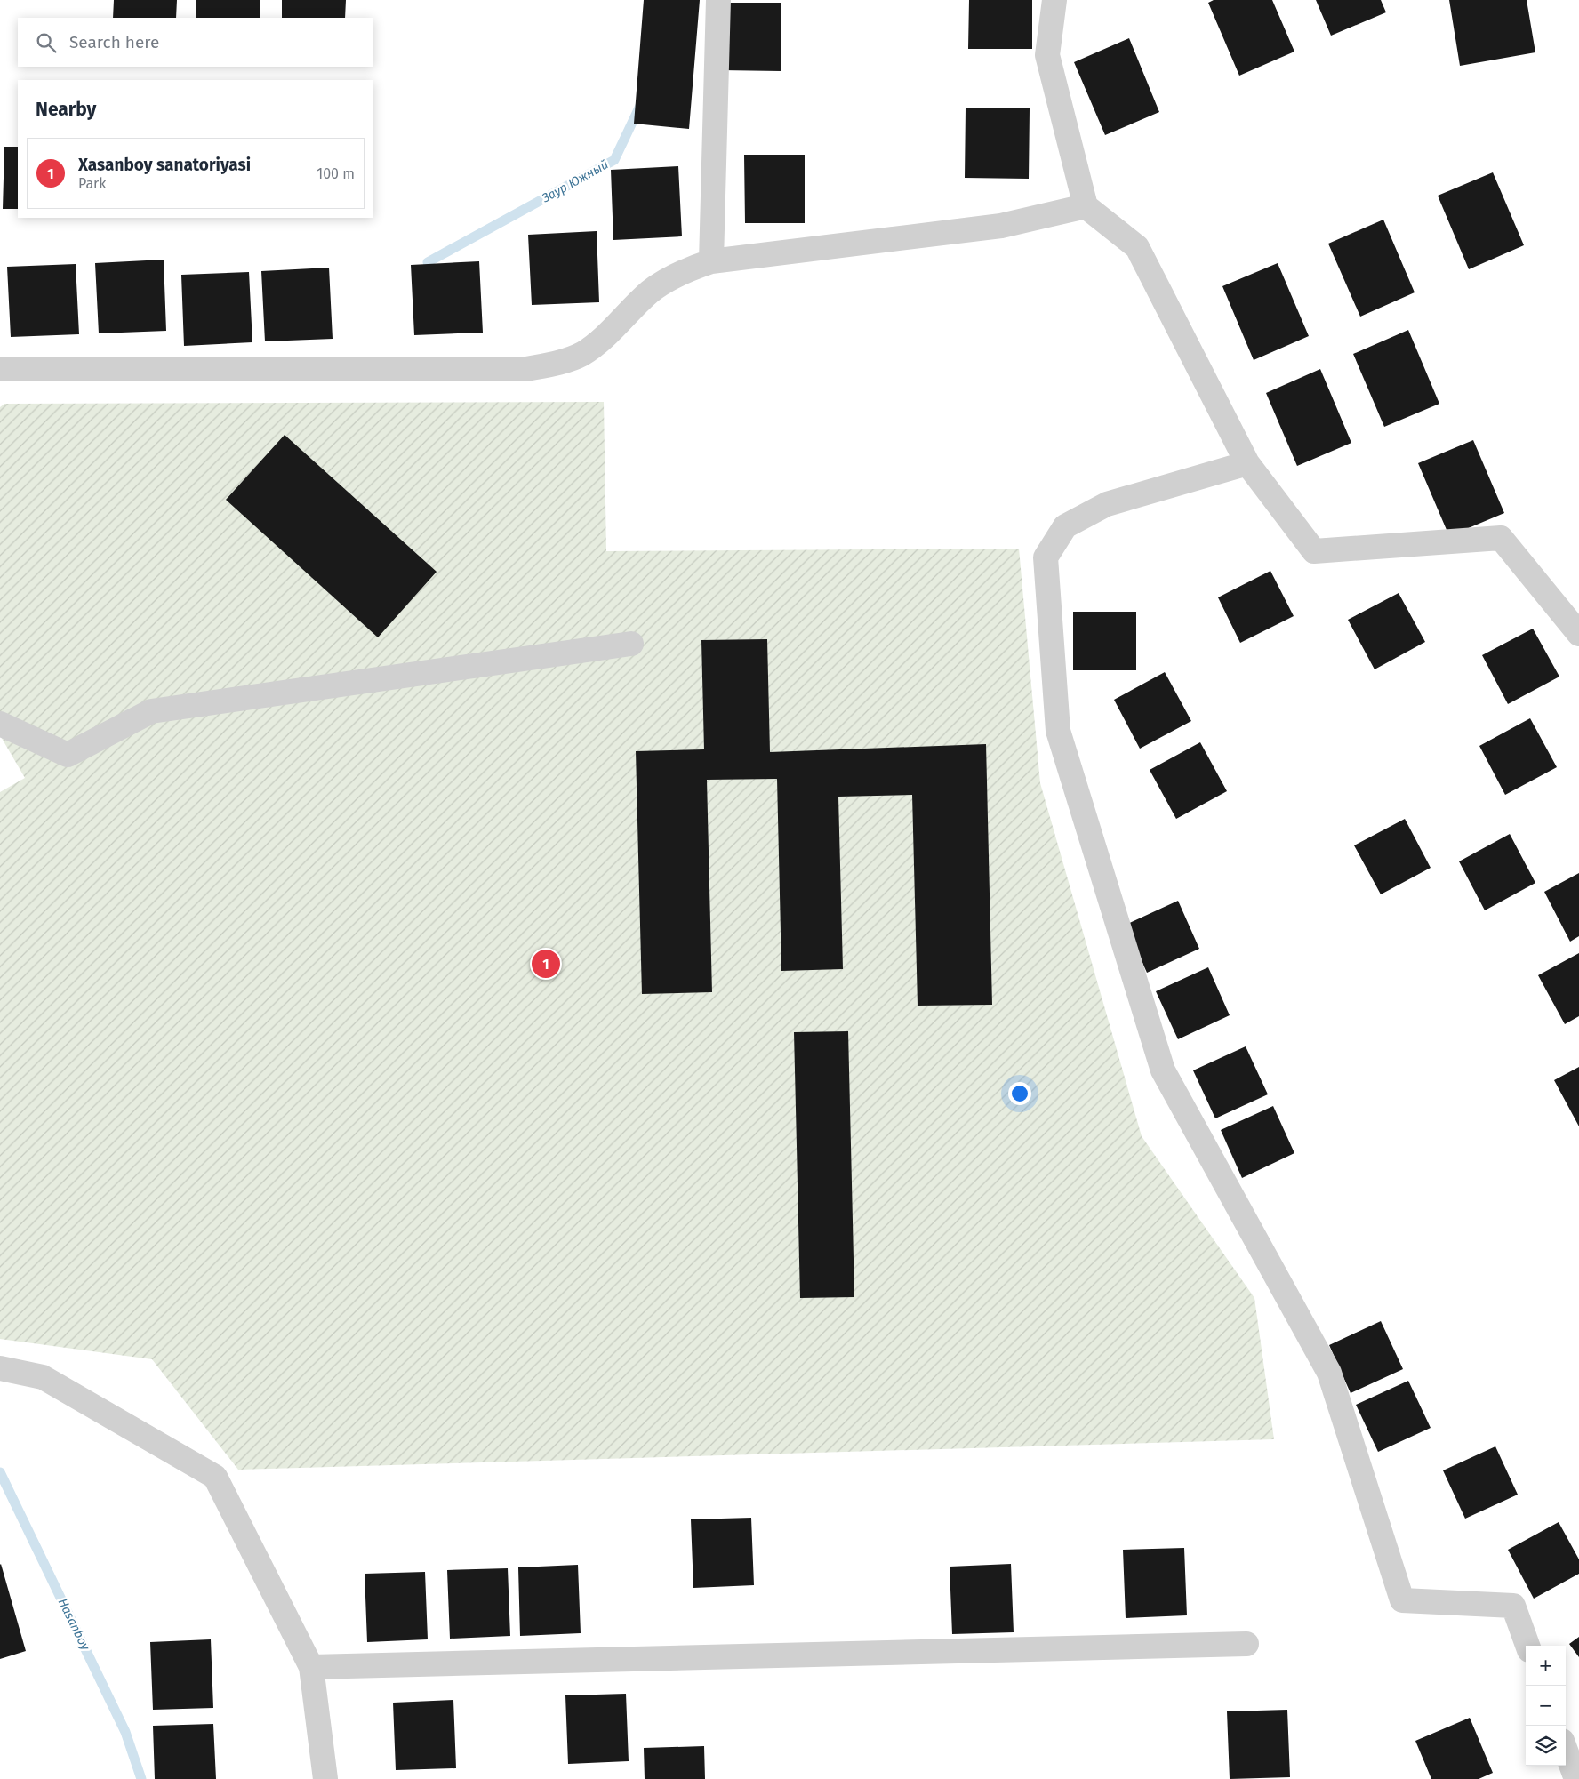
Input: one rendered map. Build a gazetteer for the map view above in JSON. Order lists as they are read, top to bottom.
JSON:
{
  "water": ["Заур Южный", "Hasanboy"],
  "page": {
    "search": "Search here",
    "heading": "Nearby",
    "list": [
      {
        "mark": "1",
        "name": "Xasanboy sanatoriyasi",
        "note": "Park",
        "value": "100 m"
      }
    ],
    "pins": "1",
    "map_buttons": ["+", "−"]
  }
}
